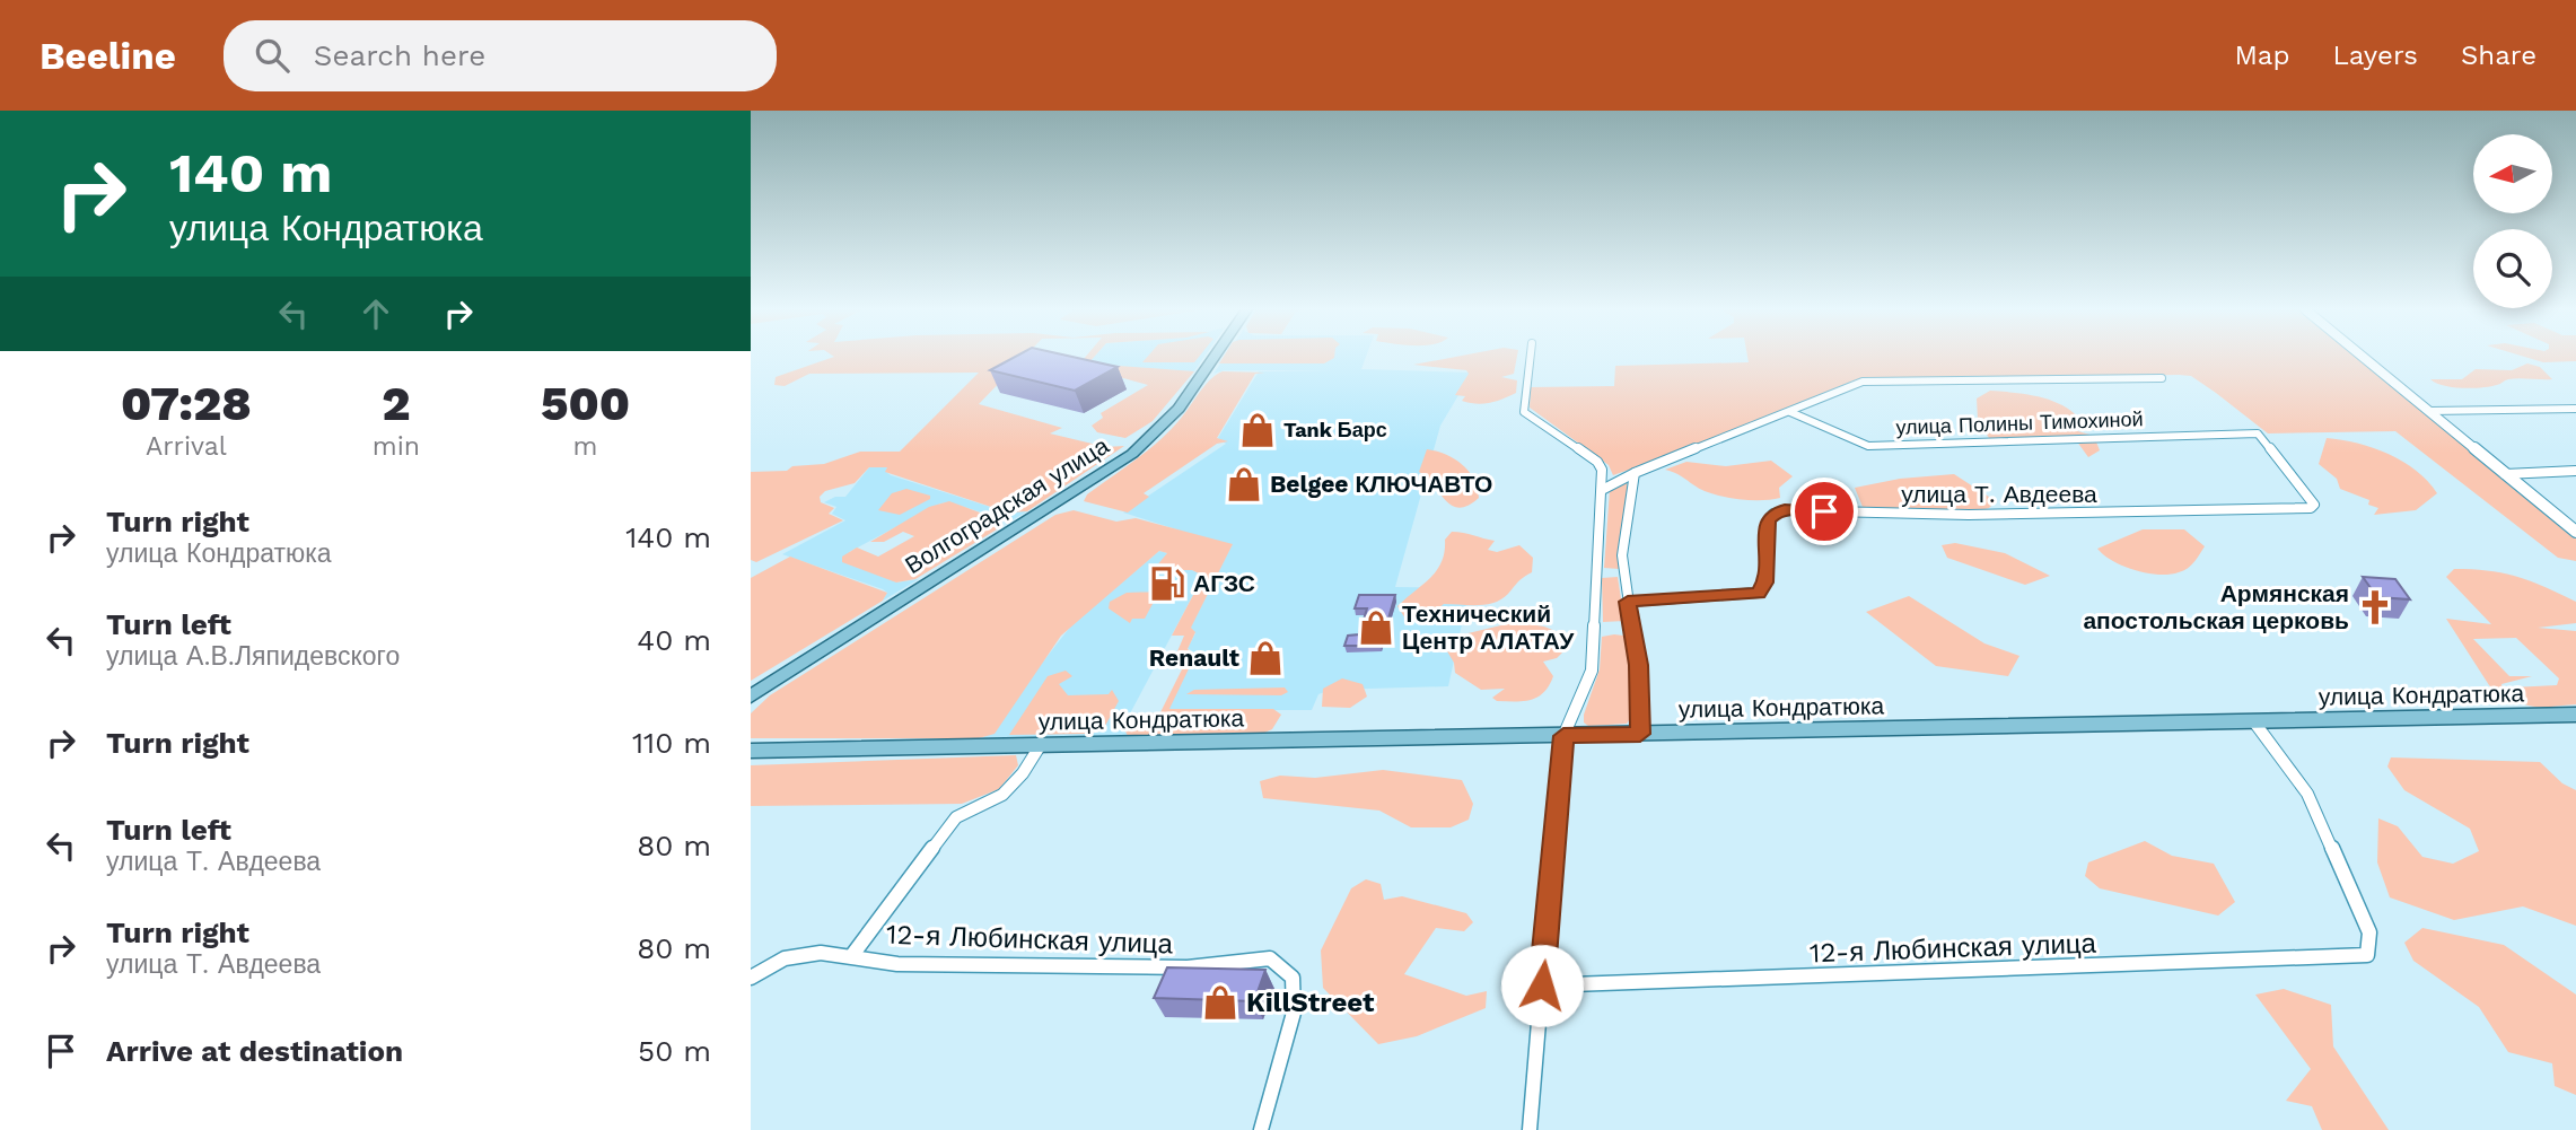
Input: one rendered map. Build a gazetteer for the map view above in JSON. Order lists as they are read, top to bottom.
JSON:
{
  "streets": {
    "main road": ["Волгоградская улица", "улица Кондратюка"],
    "street": ["улица Полины Тимохиной", "улица Т. Авдеева", "12-я Любинская улица"]
  },
  "crossings": [
    ["улица Полины Тимохиной", "улица Т. Авдеева"],
    ["улица Кондратюка", "12-я Любинская улица"]
  ],
  "places": {
    "shop": [
      "Tank Барс",
      "Belgee КЛЮЧАВТО",
      "Технический Центр АЛАТАУ",
      "Renault",
      "KillStreet"
    ],
    "fuel station": ["АГЗС"],
    "church": ["Армянская апостольская церковь"]
  },
  "north": "left",
  "page": {
    "header": "Beeline",
    "search": "Search here",
    "nav": ["Map", "Layers", "Share"],
    "turn": ["140 m", "улица Кондратюка"],
    "eta": [
      "07:28",
      "Arrival",
      "2",
      "min",
      "500",
      "m"
    ],
    "list": [
      {
        "name": "Turn right",
        "note": "улица Кондратюка",
        "value": "140 m"
      },
      {
        "name": "Turn left",
        "note": "улица А.В.Ляпидевского",
        "value": "40 m"
      },
      {
        "name": "Turn right",
        "value": "110 m"
      },
      {
        "name": "Turn left",
        "note": "улица Т. Авдеева",
        "value": "80 m"
      },
      {
        "name": "Turn right",
        "note": "улица Т. Авдеева",
        "value": "80 m"
      },
      {
        "name": "Arrive at destination",
        "value": "50 m"
      }
    ]
  }
}
